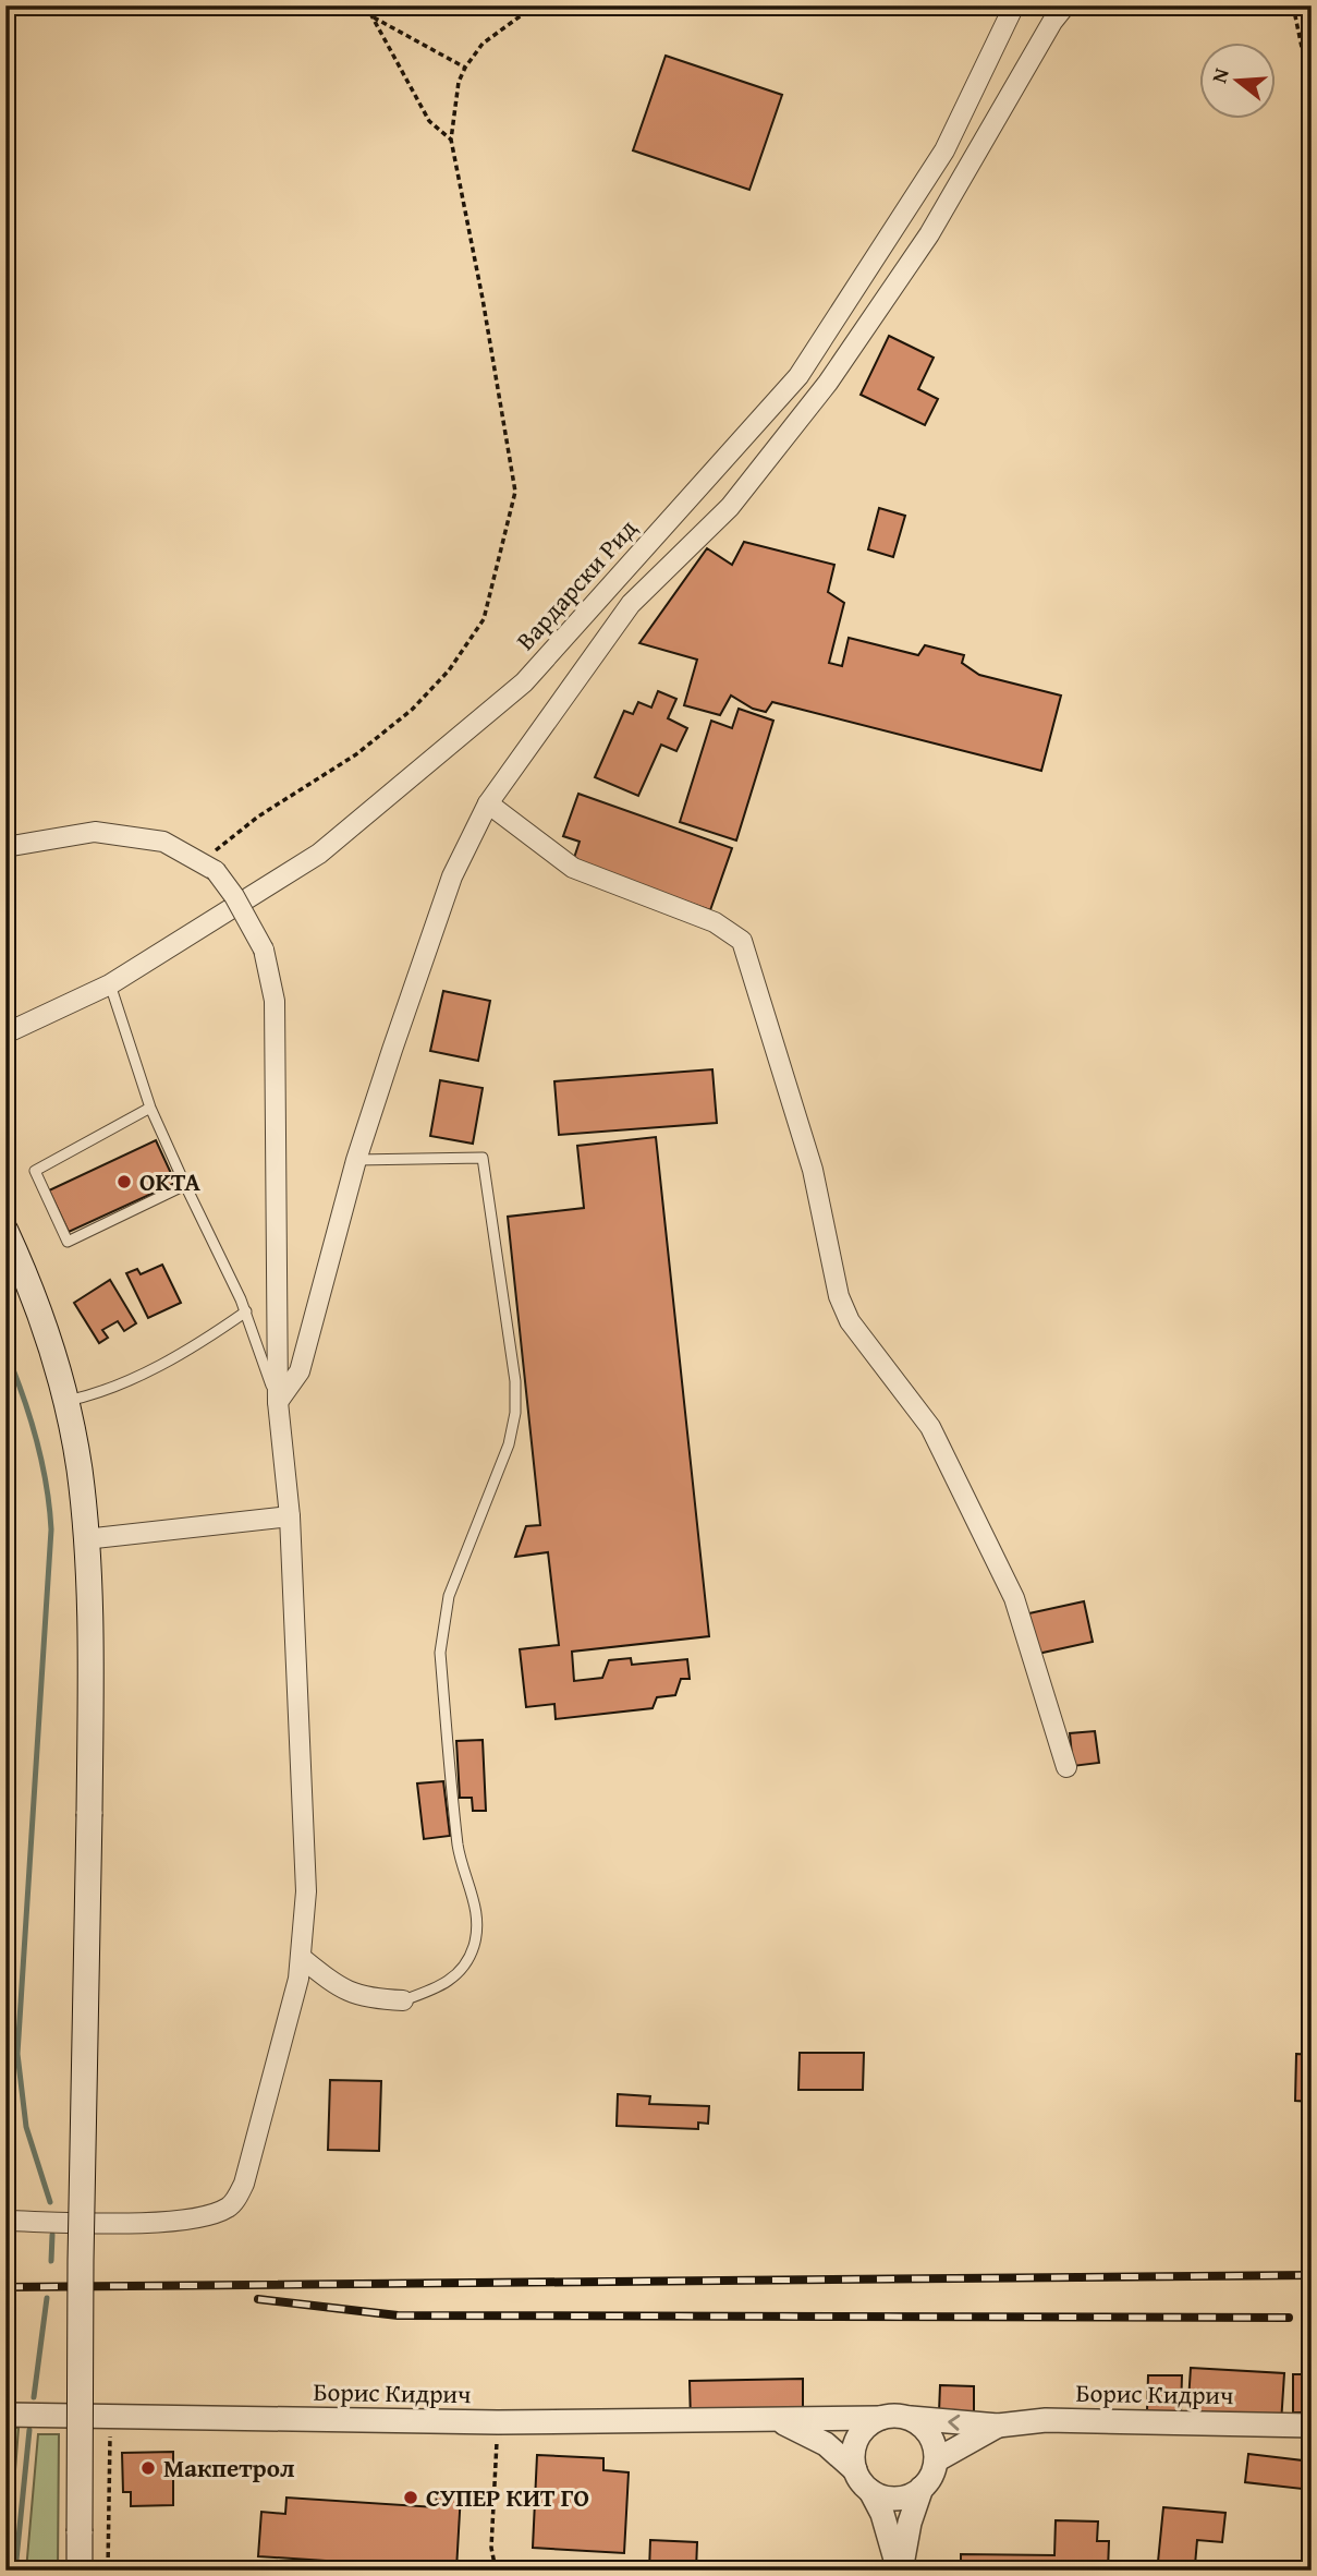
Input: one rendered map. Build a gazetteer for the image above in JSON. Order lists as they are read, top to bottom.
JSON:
{
  "streets": {
    "street": ["Вардарски Рид", "Борис Кидрич"]
  },
  "places": ["OKTA", "Макпетрол", "СУПЕР КИТ ГО"],
  "north": "left"
}
